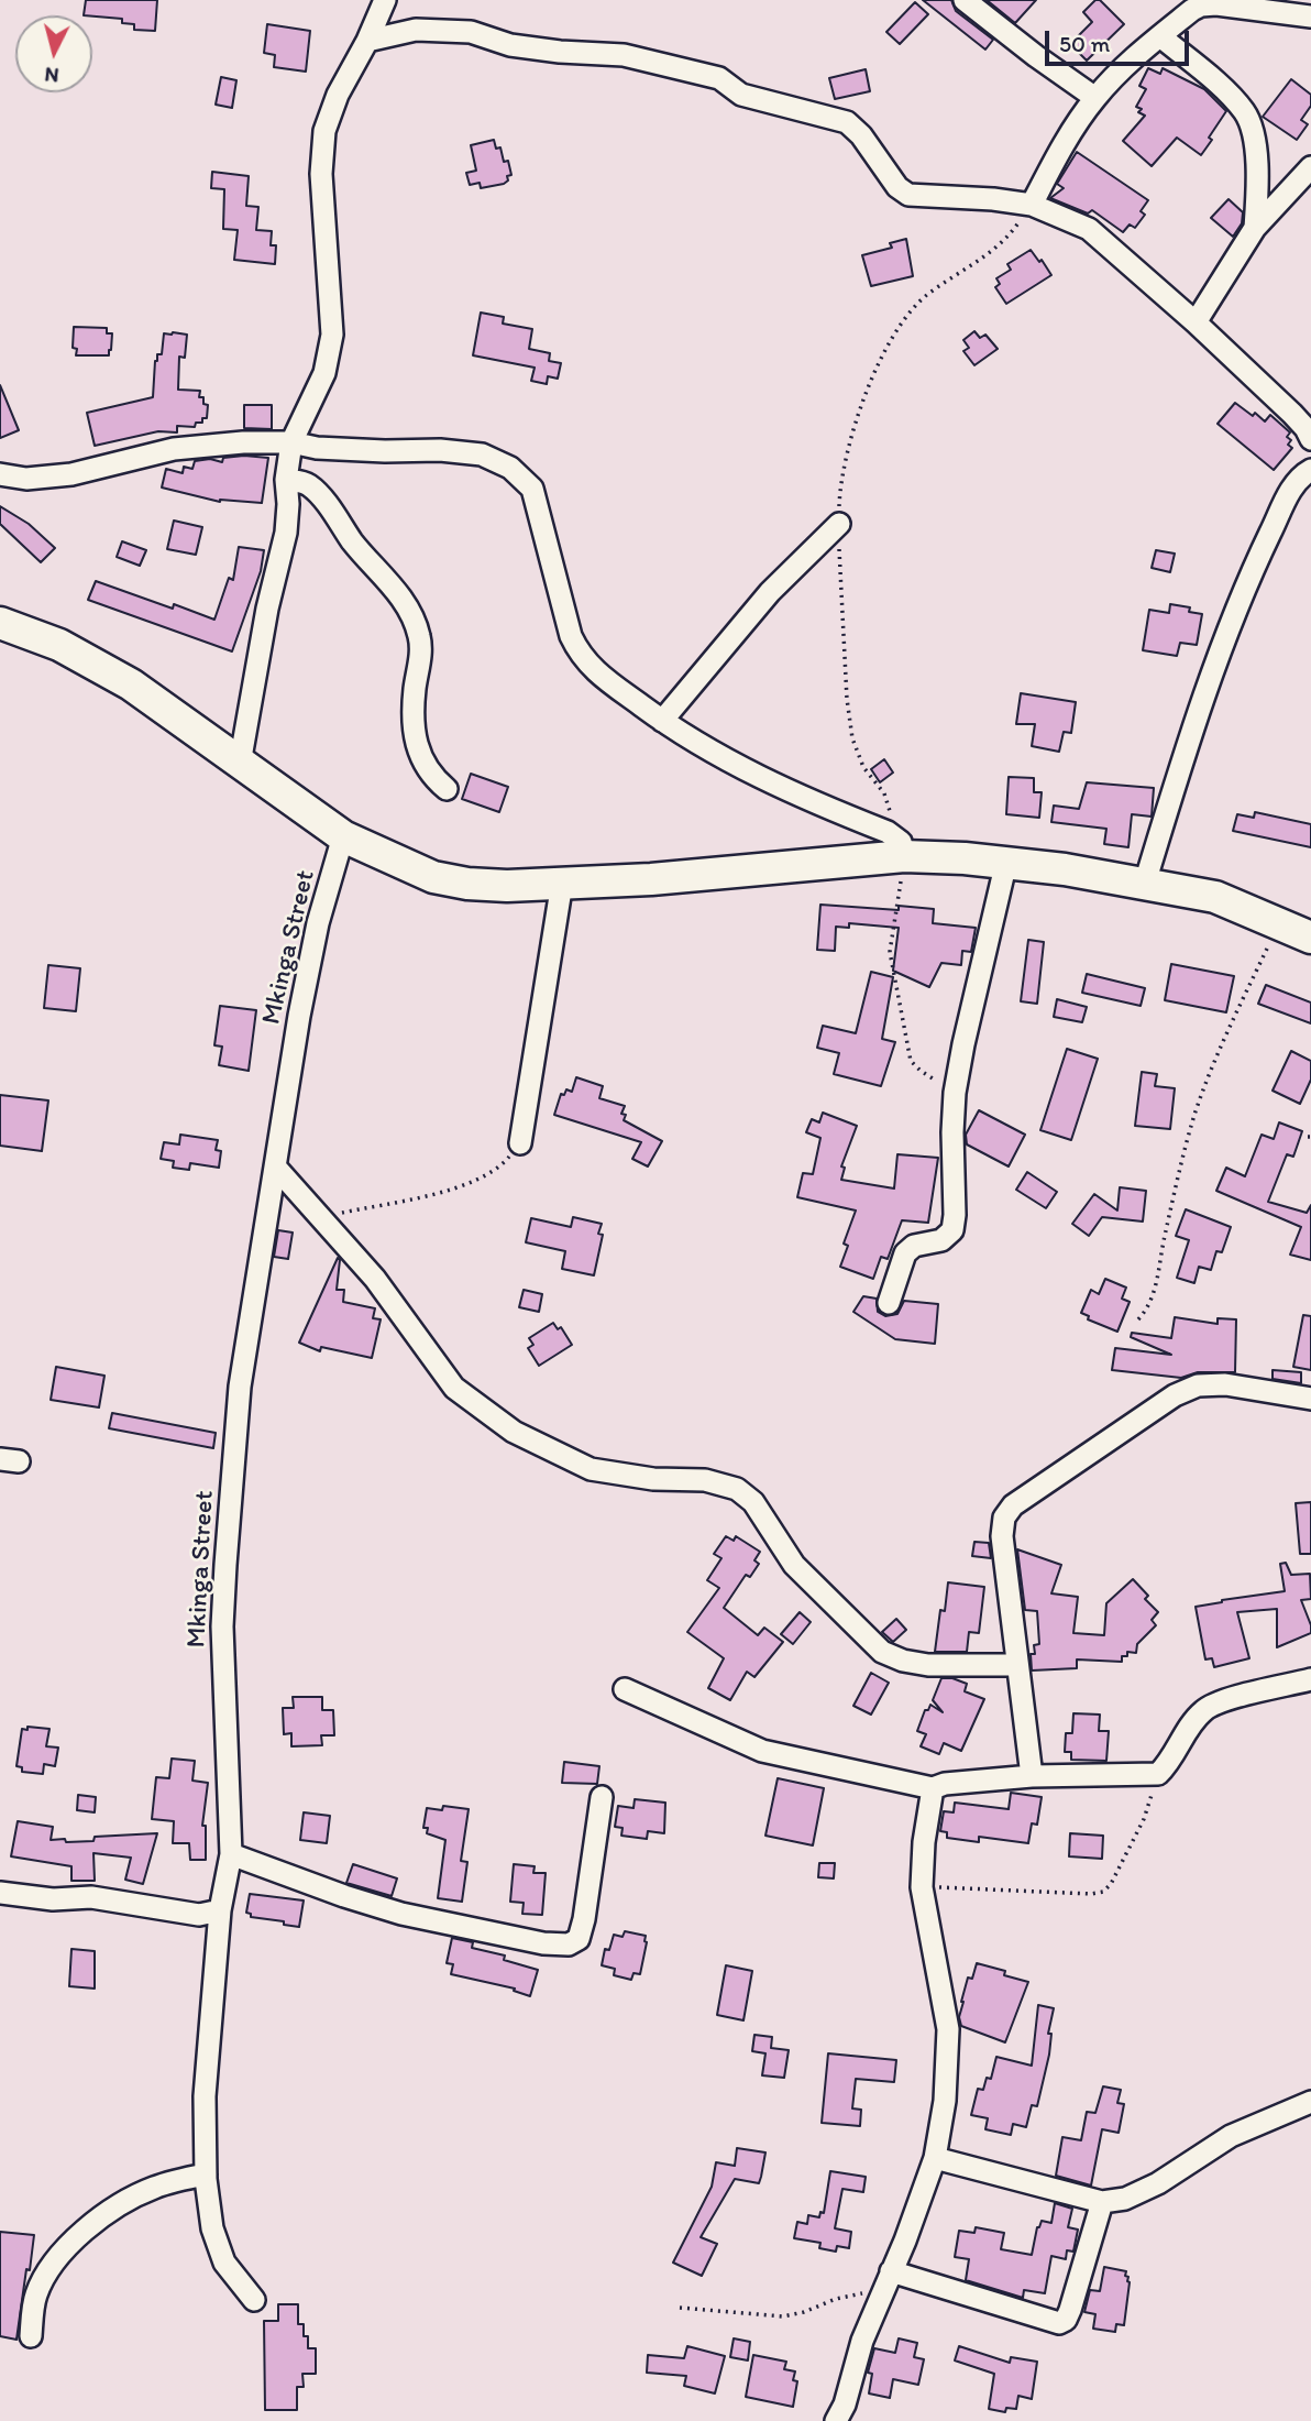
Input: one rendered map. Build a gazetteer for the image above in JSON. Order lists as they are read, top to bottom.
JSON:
{
  "streets": {
    "street": ["Mkinga Street"]
  },
  "scale_bar": "50 m",
  "north": "bottom"
}
